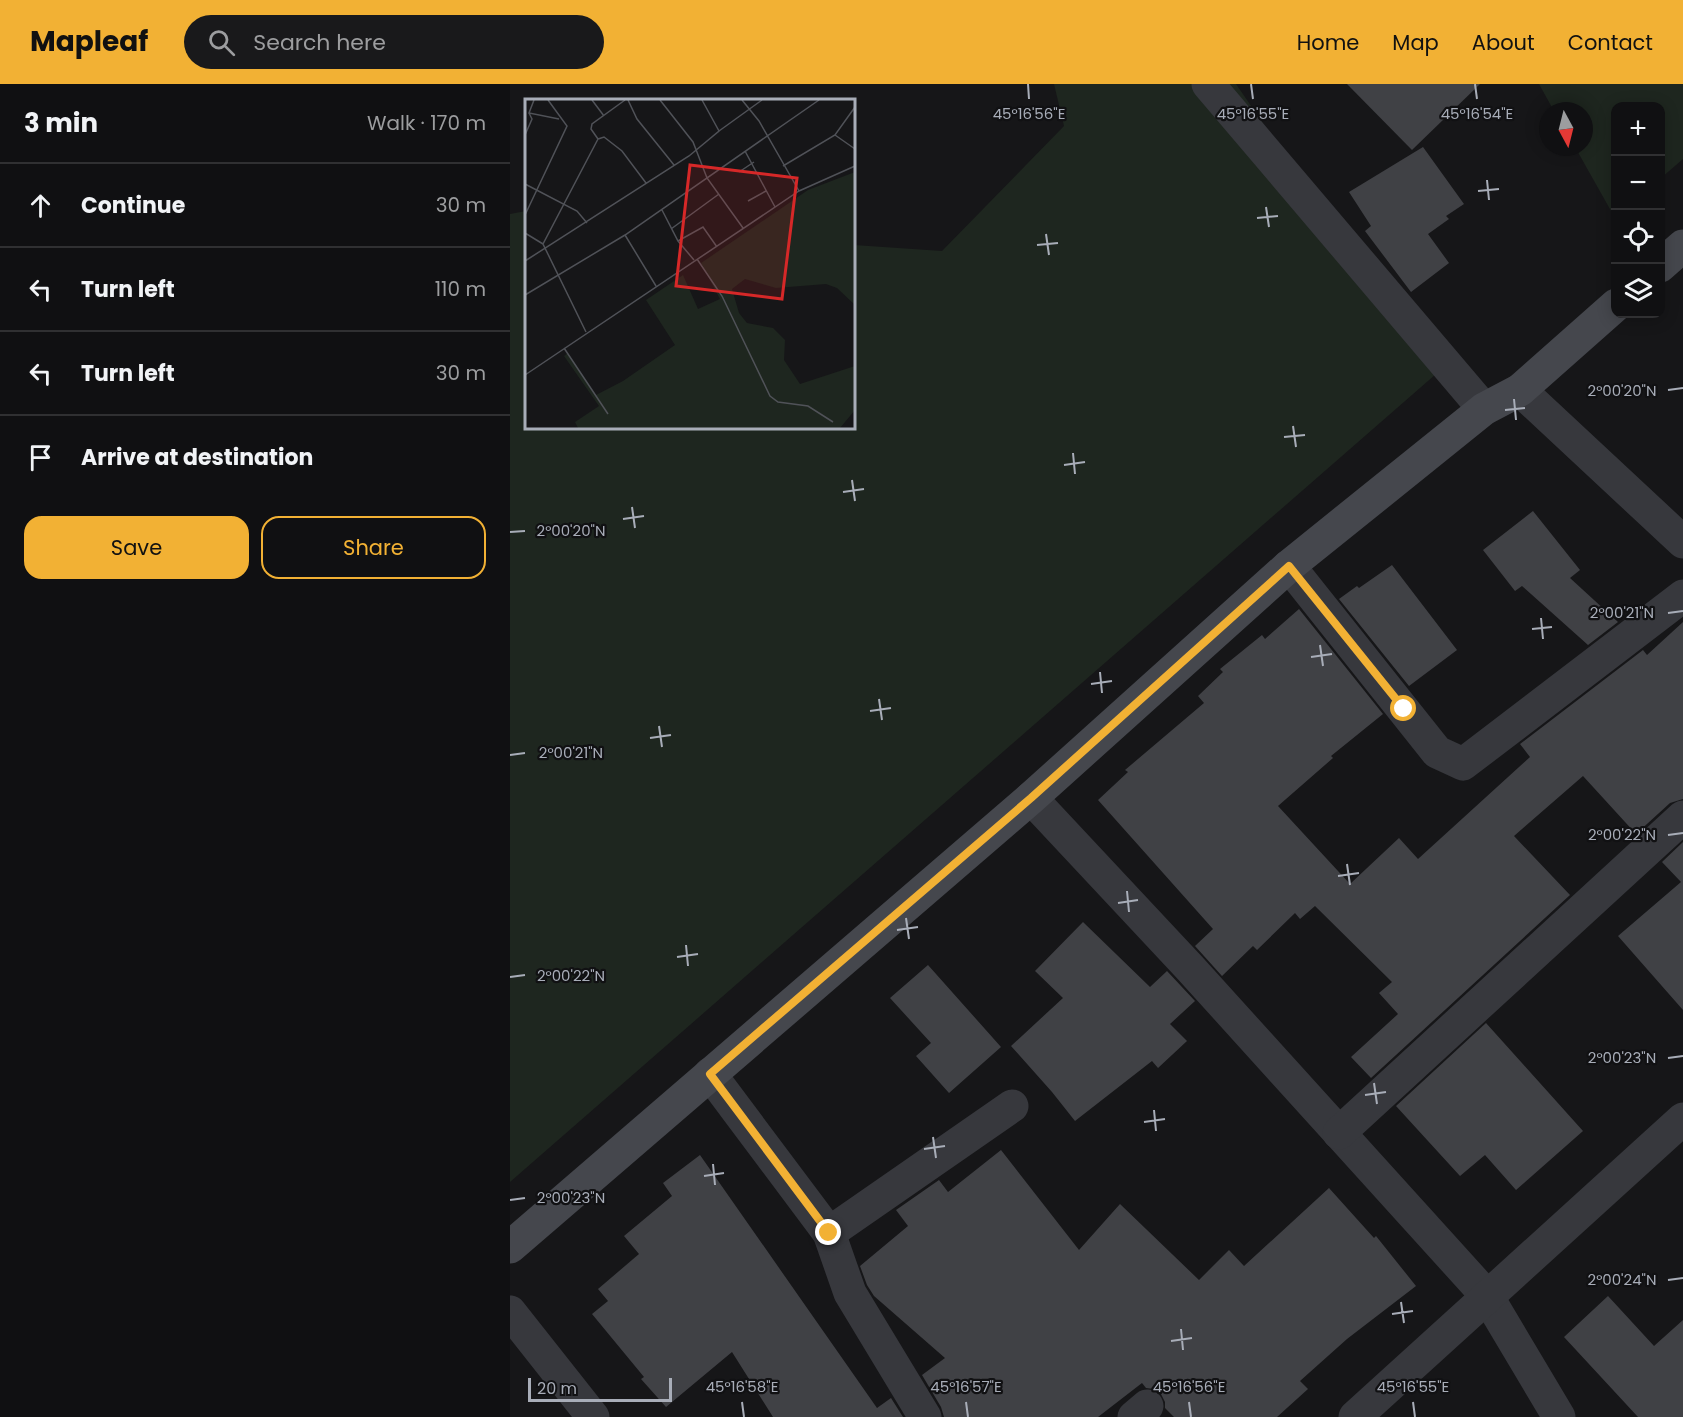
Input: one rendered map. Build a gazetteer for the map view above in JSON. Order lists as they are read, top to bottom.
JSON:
{
  "scale_bar": "20 m",
  "north": "bottom",
  "page": {
    "header": "Mapleaf",
    "search": "Search here",
    "nav": [
      "Home",
      "Map",
      "About",
      "Contact"
    ],
    "heading": ["3 min", "Walk · 170 m"],
    "map_buttons": ["+", "−"],
    "list": [
      ["Continue", "30 m"],
      ["Turn left", "110 m"],
      ["Turn left", "30 m"],
      "Arrive at destination"
    ],
    "buttons": ["Save", "Share"],
    "scale": "20 m"
  },
  "coordinates": [
    "45°16'56\"E",
    "45°16'55\"E",
    "45°16'54\"E",
    "2°00'20\"N",
    "2°00'21\"N",
    "2°00'22\"N",
    "2°00'23\"N",
    "2°00'24\"N",
    "45°16'58\"E",
    "45°16'57\"E"
  ]
}
